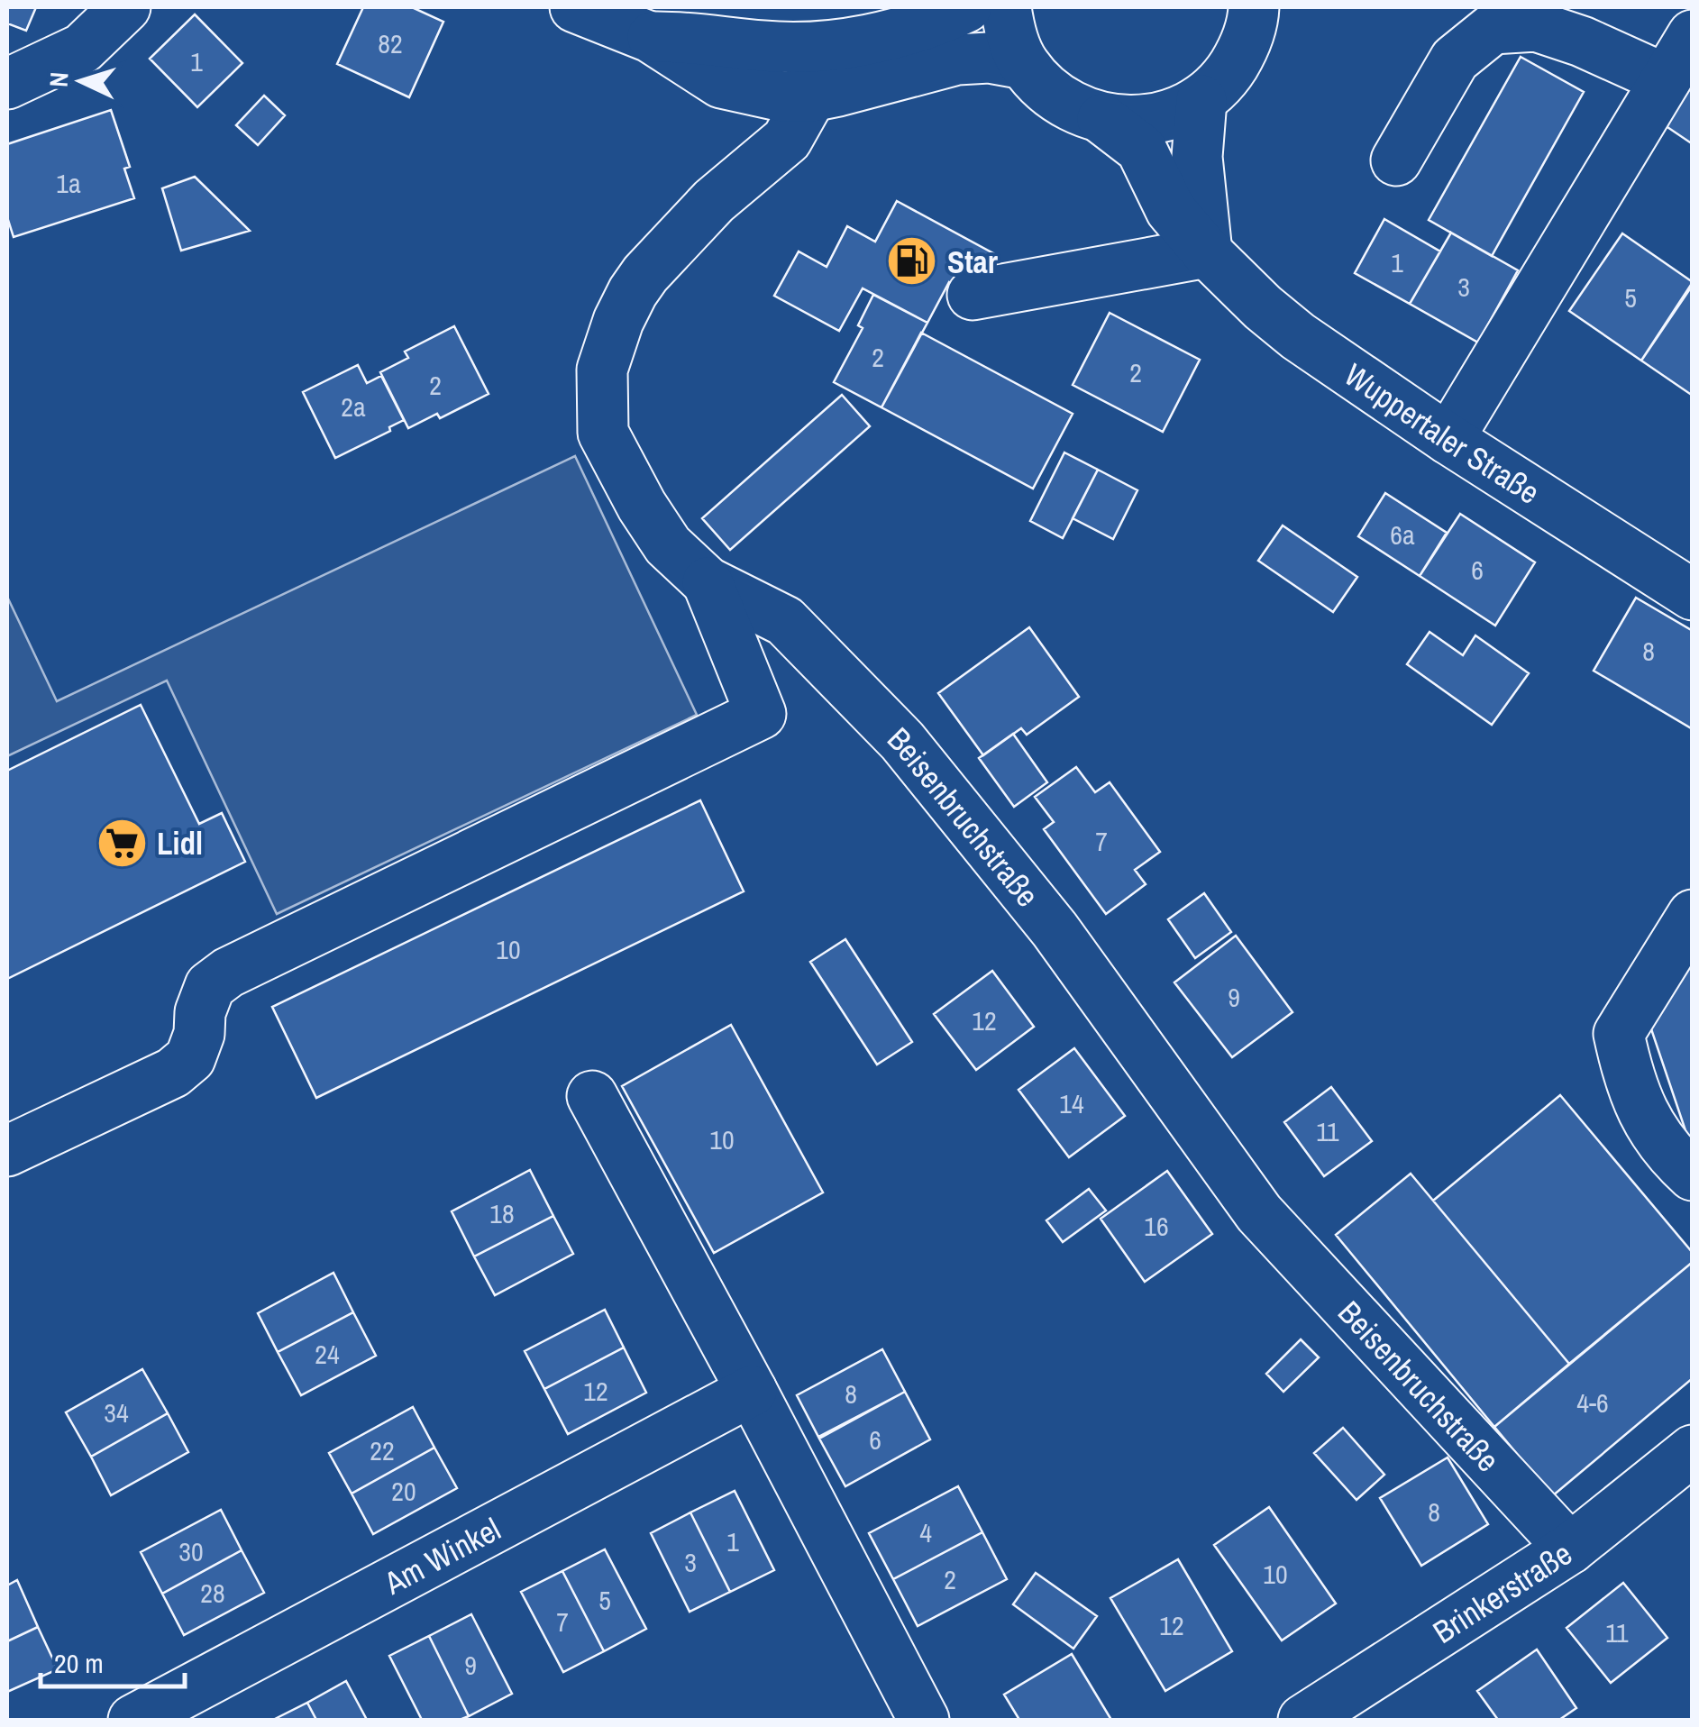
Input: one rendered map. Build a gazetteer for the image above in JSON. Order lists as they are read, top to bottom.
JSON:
{
  "streets": {
    "street": [
      "Wuppertaler Straße",
      "Beisenbruchstraße",
      "Am Winkel",
      "Brinkerstraße"
    ]
  },
  "crossings": [
    ["Beisenbruchstraße", "Brinkerstraße"]
  ],
  "places": {
    "fuel station": ["Star"],
    "supermarket": ["Lidl"]
  },
  "house_numbers": [
    "82",
    "1",
    "1a",
    "1",
    "3",
    "5",
    "2",
    "2",
    "2",
    "2a",
    "6a",
    "6",
    "8",
    "7",
    "10",
    "9",
    "12",
    "14",
    "11",
    "10",
    "18",
    "16",
    "24",
    "12",
    "8",
    "4-6",
    "34",
    "6",
    "22",
    "20",
    "8",
    "4",
    "1",
    "30",
    "3",
    "10",
    "2",
    "28",
    "5",
    "7",
    "12",
    "11",
    "9"
  ],
  "scale_bar": "20 m",
  "north": "left"
}
